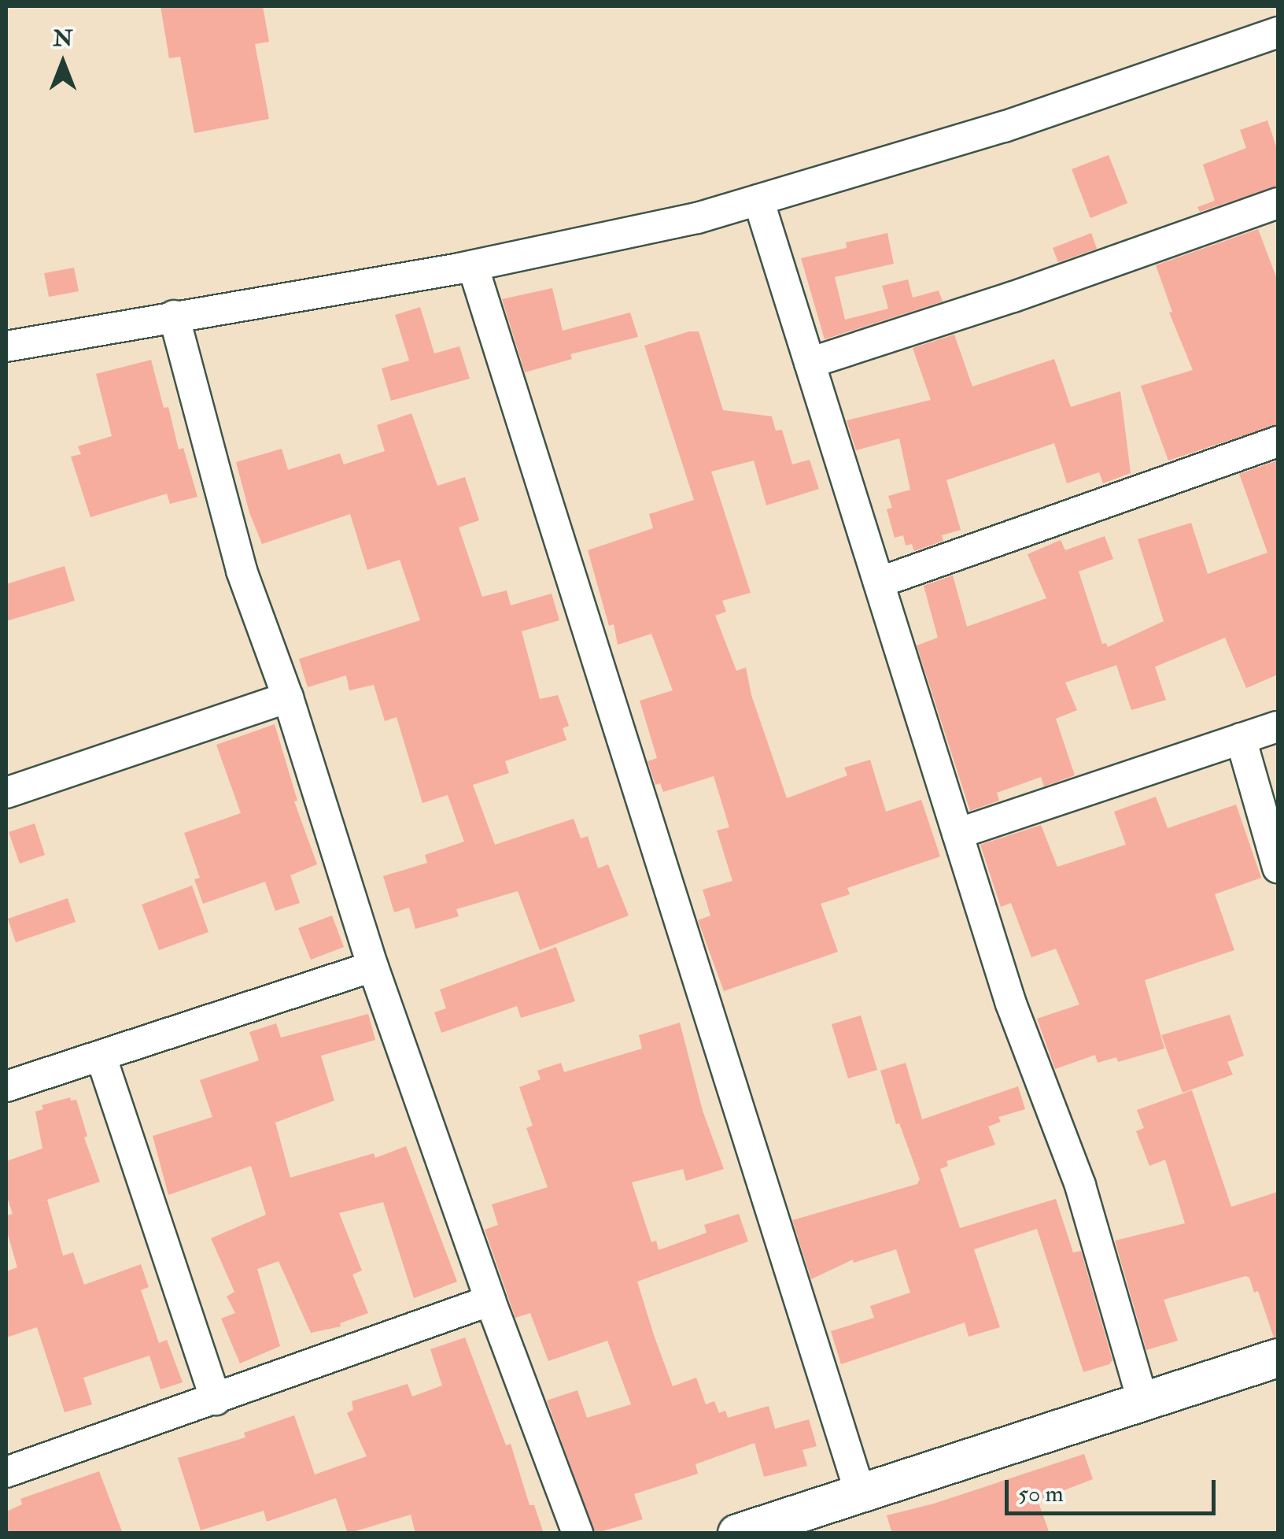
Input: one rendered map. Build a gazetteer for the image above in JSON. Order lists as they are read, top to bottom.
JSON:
{
  "scale_bar": "50 m",
  "north": "top"
}
